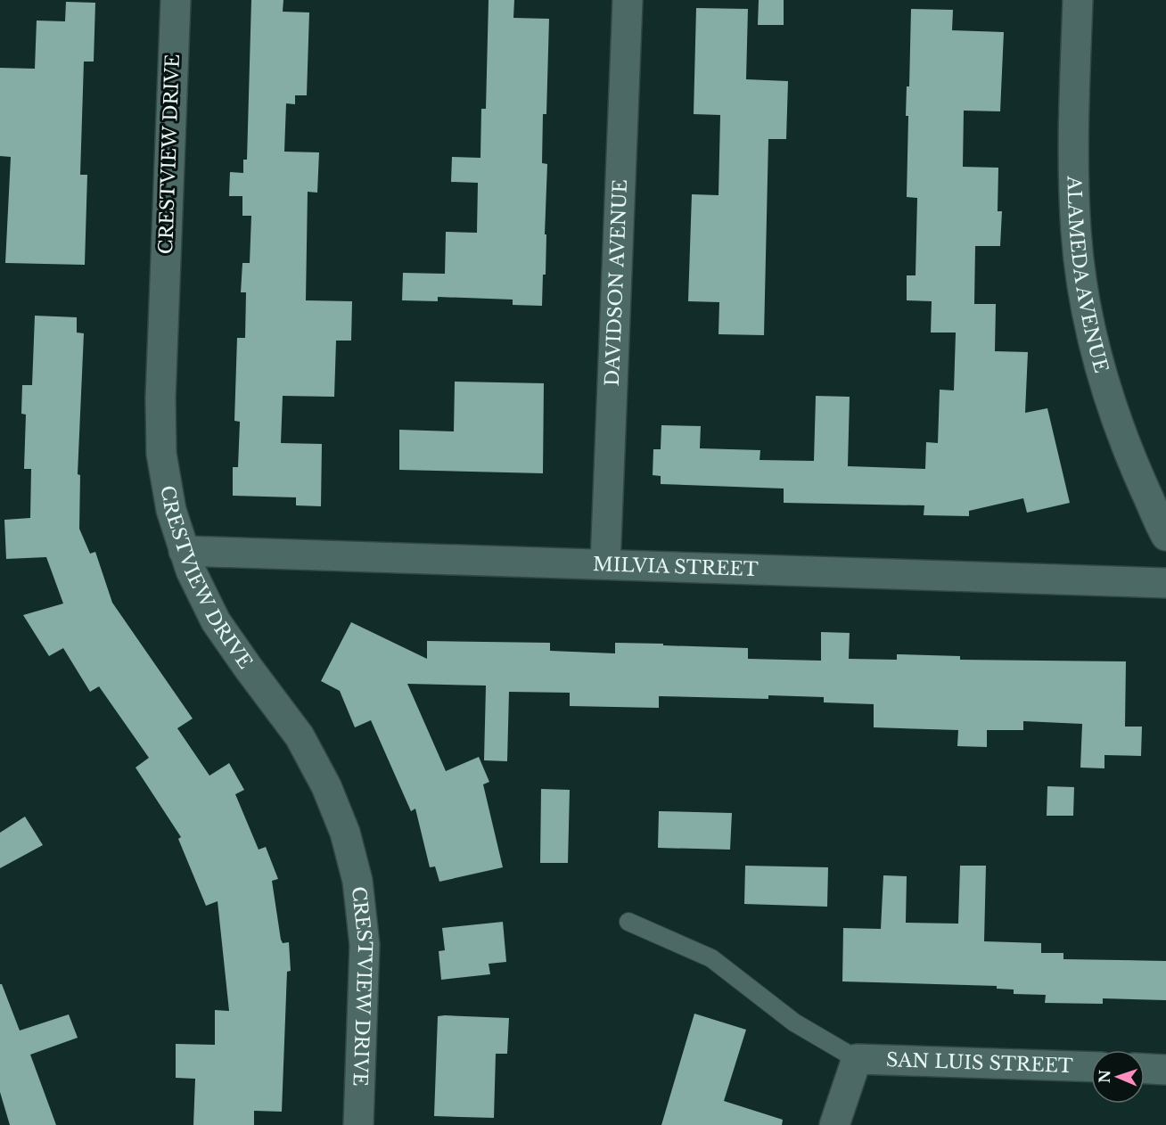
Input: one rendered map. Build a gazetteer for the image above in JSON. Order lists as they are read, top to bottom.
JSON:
{
  "streets": {
    "street": [
      "CRESTVIEW DRIVE",
      "ALAMEDA AVENUE",
      "DAVIDSON AVENUE",
      "MILVIA STREET",
      "SAN LUIS STREET"
    ]
  },
  "crossings": [
    ["CRESTVIEW DRIVE", "MILVIA STREET"],
    ["DAVIDSON AVENUE", "MILVIA STREET"]
  ],
  "north": "left"
}
